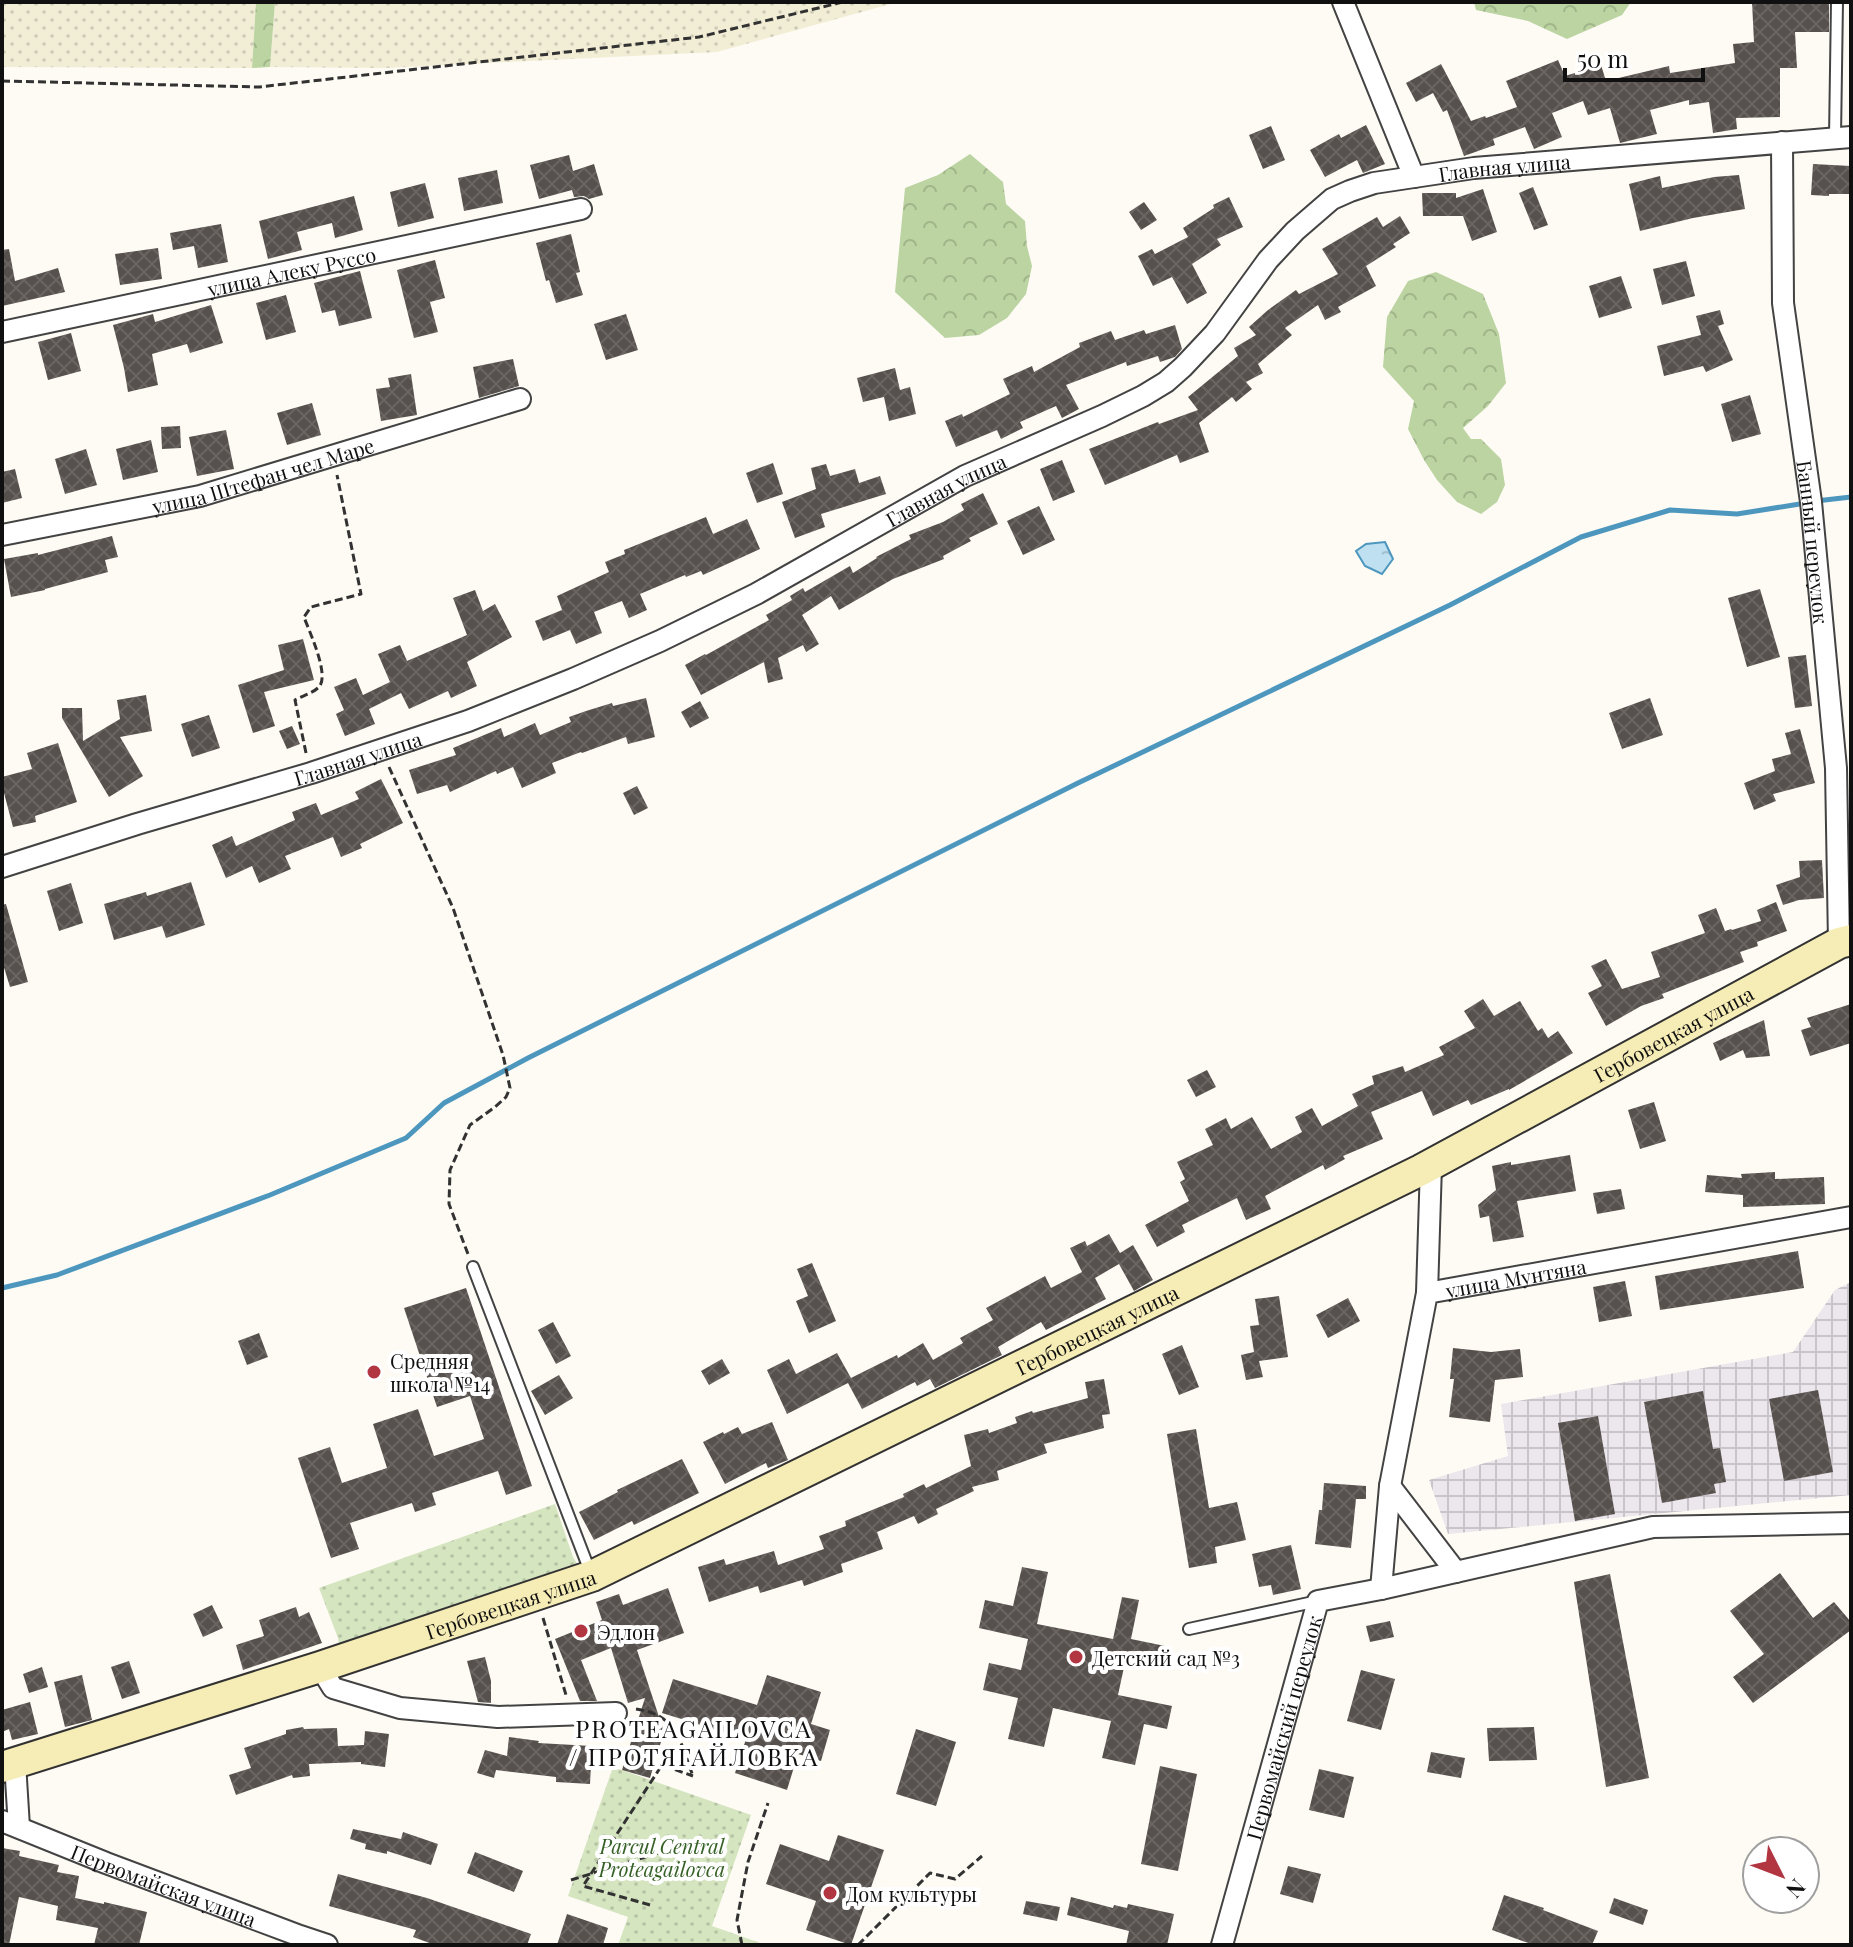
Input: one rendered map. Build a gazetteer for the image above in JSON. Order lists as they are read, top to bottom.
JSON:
{
  "streets": {
    "street": [
      "Главная улица",
      "улица Алеку Руссо",
      "улица Штефан чел Маре",
      "Банный переулок",
      "Гербовецкая улица",
      "улица Мунтяна",
      "Первомайский переулок",
      "Первомайская улица"
    ]
  },
  "crossings": [
    ["Главная улица", "Банный переулок"],
    ["Банный переулок", "Гербовецкая улица"],
    ["улица Мунтяна", "Первомайский переулок"]
  ],
  "districts": ["PROTEAGAILOVCA / ПРОТЯГАЙЛОВКА"],
  "parks": ["Parcul Central Proteagailovca"],
  "places": [
    "Средняя школа №14",
    "Эдлон",
    "Детский сад №3",
    "Дом культуры"
  ],
  "scale_bar": "50 m",
  "north": "bottom right"
}
